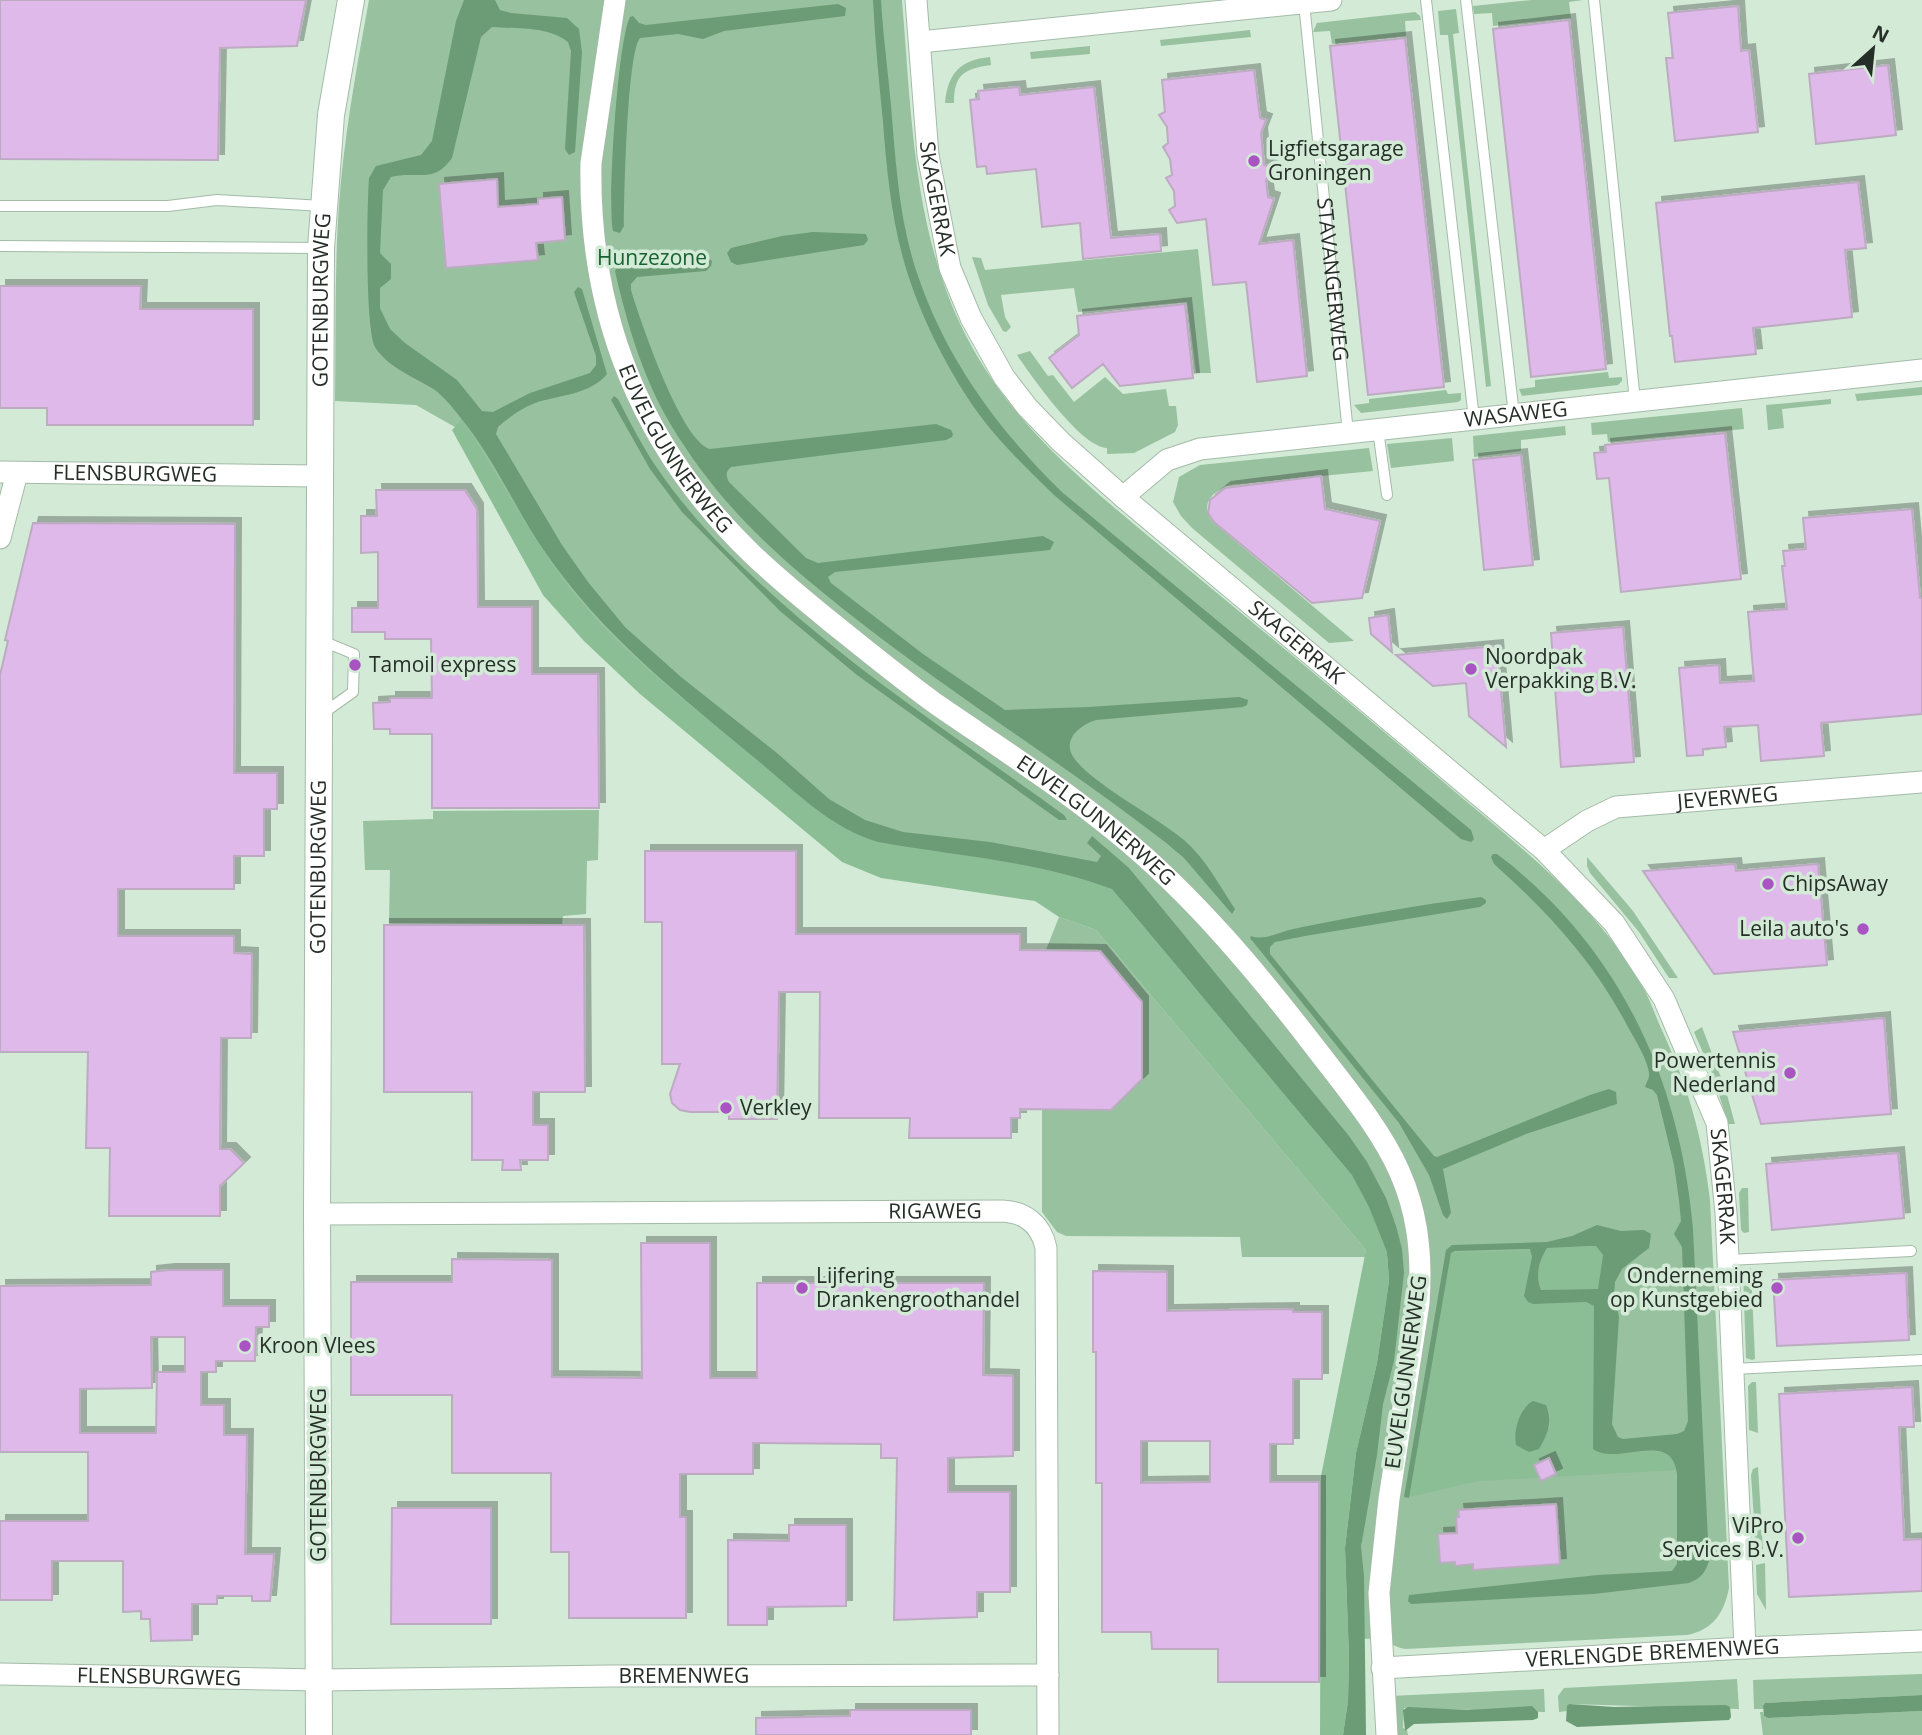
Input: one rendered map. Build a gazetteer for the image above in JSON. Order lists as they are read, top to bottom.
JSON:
{
  "streets": {
    "street": [
      "SKAGERRAK",
      "GOTENBURGWEG",
      "WASAWEG",
      "EUVELGUNNERWEG",
      "FLENSBURGWEG",
      "JEVERWEG",
      "RIGAWEG",
      "VERLENGDE BREMENWEG",
      "BREMENWEG"
    ],
    "lane": ["STAVANGERWEG"]
  },
  "crossings": [
    ["SKAGERRAK", "WASAWEG"],
    ["SKAGERRAK", "JEVERWEG"],
    ["SKAGERRAK", "VERLENGDE BREMENWEG"],
    ["STAVANGERWEG", "WASAWEG"],
    ["GOTENBURGWEG", "FLENSBURGWEG"],
    ["GOTENBURGWEG", "RIGAWEG"],
    ["GOTENBURGWEG", "BREMENWEG"],
    ["EUVELGUNNERWEG", "VERLENGDE BREMENWEG"],
    ["FLENSBURGWEG", "BREMENWEG"],
    ["RIGAWEG", "BREMENWEG"]
  ],
  "parks": ["Hunzezone"],
  "places": [
    "Ligfietsgarage Groningen",
    "Tamoil express",
    "Noordpak Verpakking B.V.",
    "ChipsAway",
    "Leila auto's",
    "Powertennis Nederland",
    "Verkley",
    "Lijfering Drankengroothandel",
    "Onderneming op Kunstgebied",
    "Kroon Vlees",
    "ViPro Services B.V."
  ],
  "north": "top right"
}
